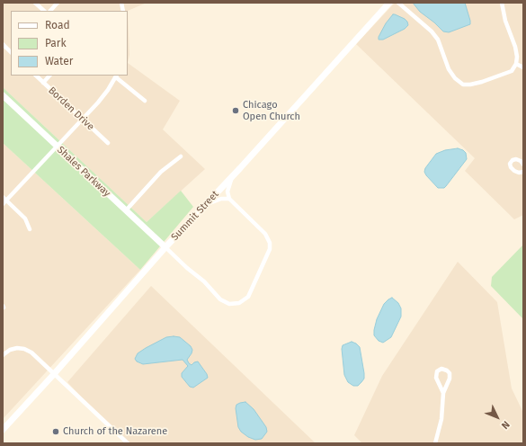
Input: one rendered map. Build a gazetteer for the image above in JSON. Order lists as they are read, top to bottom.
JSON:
{
  "streets": {
    "main road": ["Shales Parkway", "Summit Street"],
    "street": ["Borden Drive"]
  },
  "crossings": [
    ["Shales Parkway", "Summit Street"]
  ],
  "places": ["Chicago Open Church", "Church of the Nazarene"],
  "legend": ["Road", "Park", "Water"],
  "north": "bottom right"
}
